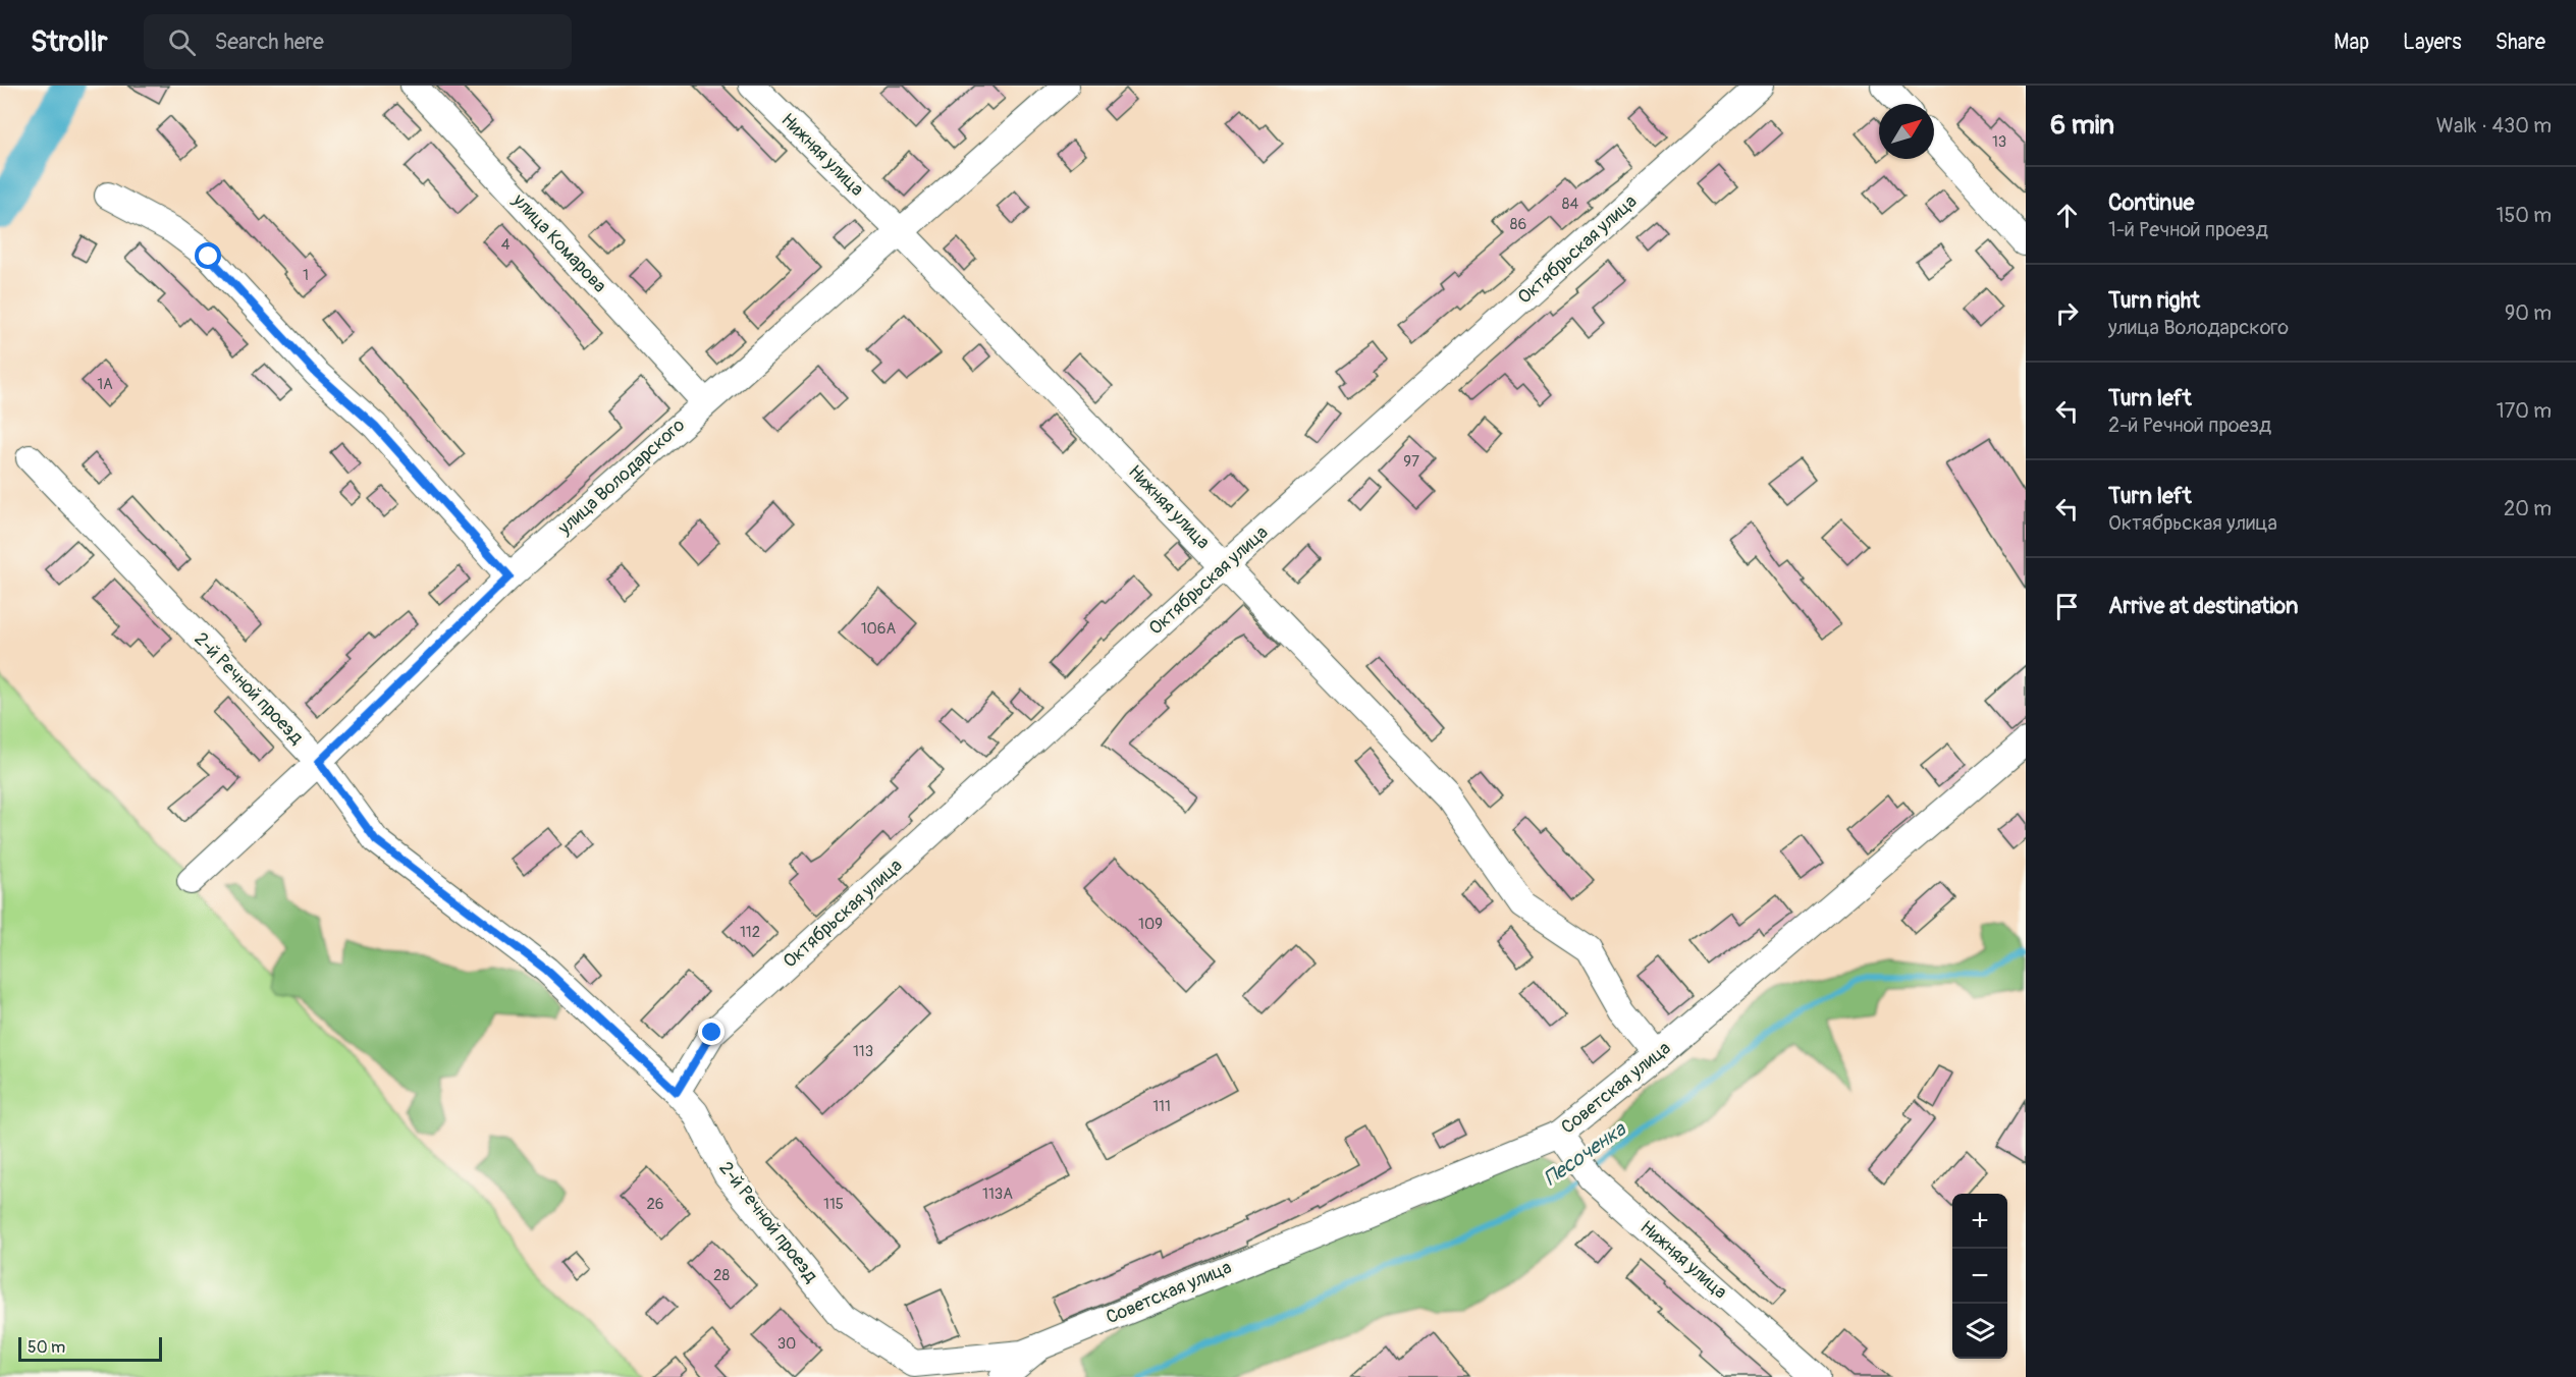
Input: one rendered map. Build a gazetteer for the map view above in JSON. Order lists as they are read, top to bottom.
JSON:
{
  "streets": {
    "street": [
      "Нижняя улица",
      "улица Комарова",
      "Октябрьская улица",
      "улица Володарского",
      "2-й Речной проезд",
      "Советская улица"
    ]
  },
  "crossings": [
    ["Нижняя улица", "Октябрьская улица"],
    ["Нижняя улица", "улица Володарского"],
    ["Нижняя улица", "Советская улица"],
    ["улица Комарова", "улица Володарского"],
    ["Октябрьская улица", "2-й Речной проезд"],
    ["улица Володарского", "2-й Речной проезд"],
    ["2-й Речной проезд", "Советская улица"]
  ],
  "water": ["Песоченка"],
  "house_numbers": [
    "13",
    "84",
    "86",
    "4",
    "1",
    "1А",
    "97",
    "106А",
    "109",
    "112",
    "113",
    "111",
    "113А",
    "26",
    "115",
    "28",
    "30"
  ],
  "scale_bar": "50 m",
  "north": "top right",
  "page": {
    "header": "Strollr",
    "search": "Search here",
    "nav": ["Map", "Layers", "Share"],
    "heading": ["6 min", "Walk · 430 m"],
    "list": [
      ["Continue", "1-й Речной проезд", "150 m"],
      ["Turn right", "улица Володарского", "90 m"],
      ["Turn left", "2-й Речной проезд", "170 m"],
      ["Turn left", "Октябрьская улица", "20 m"],
      "Arrive at destination"
    ],
    "map_buttons": ["+", "−"],
    "scale": "50 m"
  }
}
